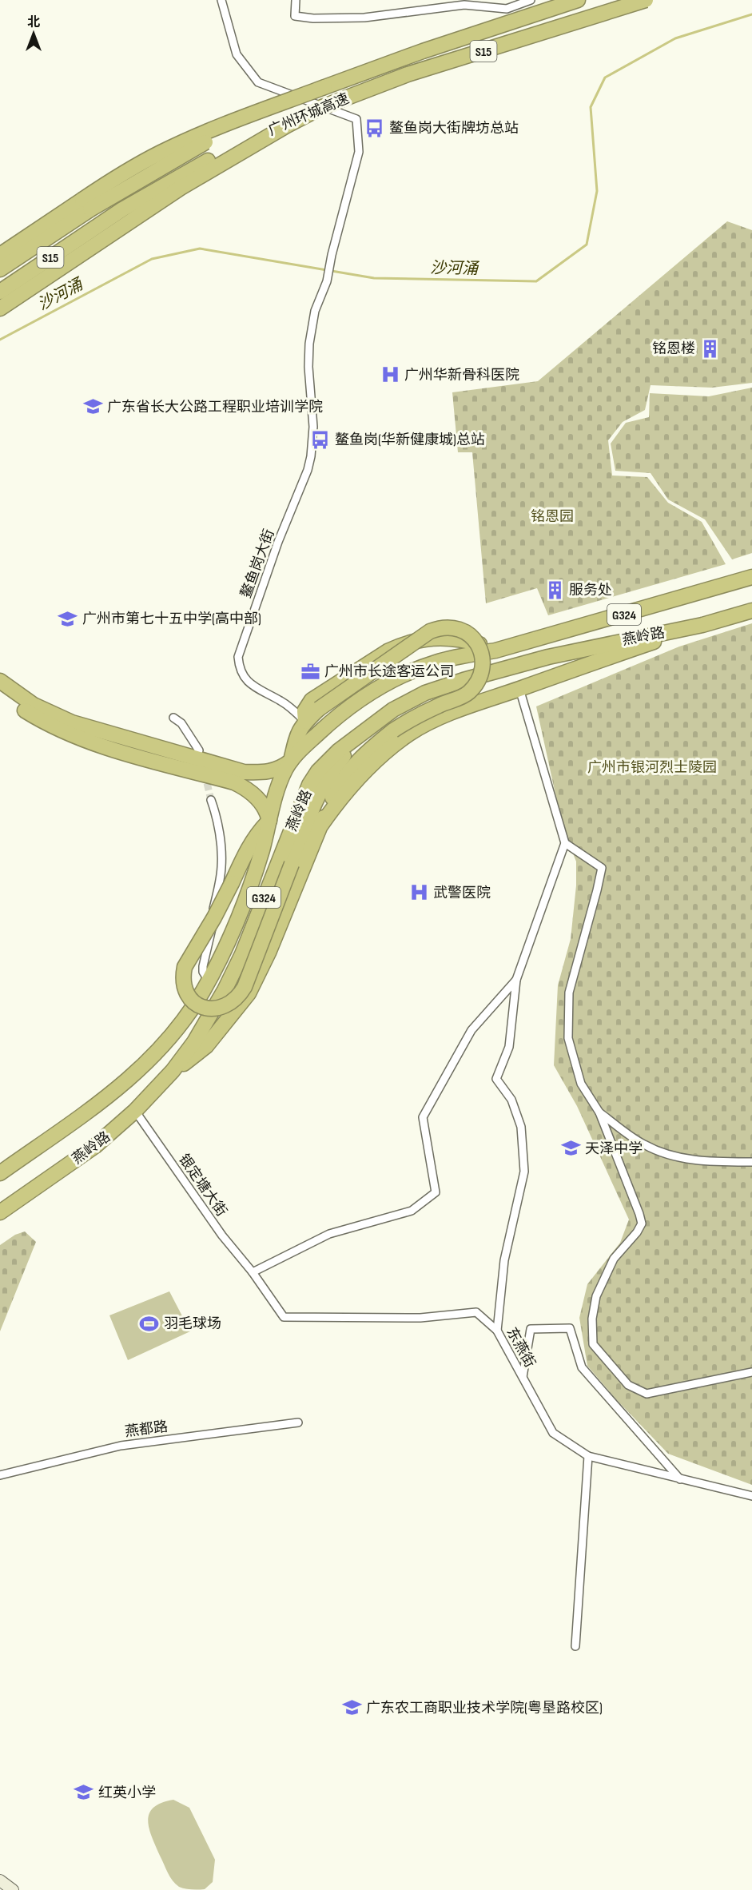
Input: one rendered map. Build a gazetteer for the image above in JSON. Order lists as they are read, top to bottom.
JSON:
{
  "streets": {
    "highway": [
      "S15",
      "广州环城高速",
      "G324",
      "燕岭路"
    ],
    "street": [
      "鳌鱼岗大街",
      "银定塘大街",
      "东燕街",
      "燕都路"
    ]
  },
  "crossings": [
    ["燕岭路", "银定塘大街"],
    ["银定塘大街", "东燕街"]
  ],
  "water": ["沙河涌"],
  "parks": ["铭恩园", "广州市银河烈士陵园"],
  "places": {
    "bus stop": ["鳌鱼岗大街牌坊总站", "鳌鱼岗(华新健康城)总站"],
    "building": ["铭恩楼", "服务处"],
    "hospital": ["广州华新骨科医院", "武警医院"],
    "school or university": [
      "广东省长大公路工程职业培训学院",
      "广州市第七十五中学(高中部)",
      "天泽中学",
      "广东农工商职业技术学院(粤垦路校区)",
      "红英小学"
    ],
    "office": ["广州市长途客运公司"],
    "sports": ["羽毛球场"]
  },
  "north": "top"
}
